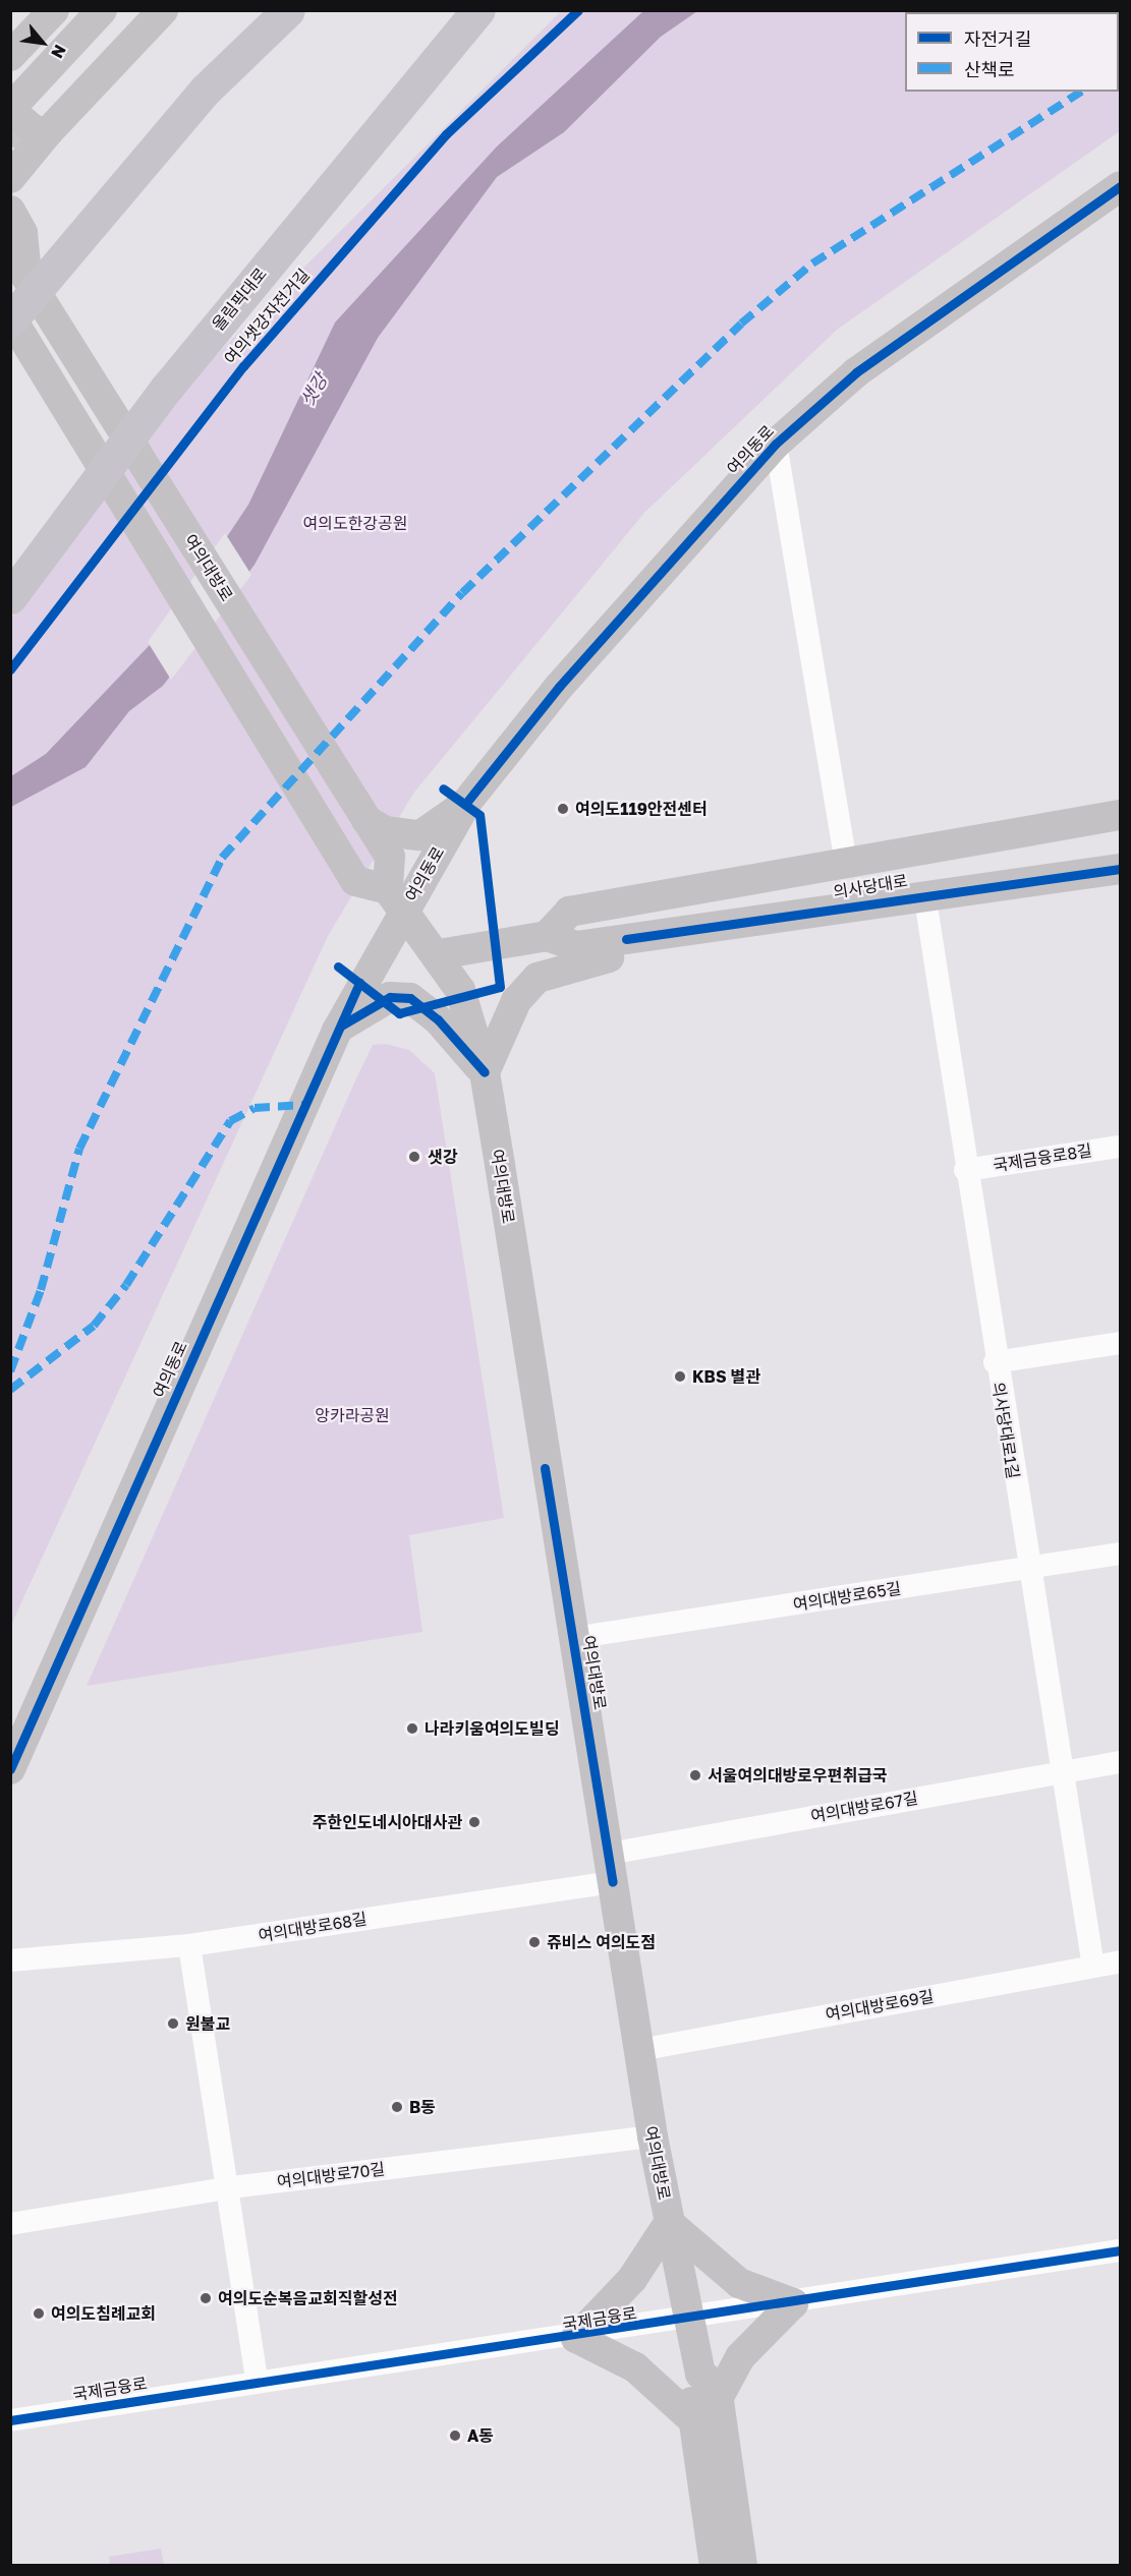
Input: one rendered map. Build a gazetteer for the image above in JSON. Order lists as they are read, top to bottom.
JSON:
{
  "streets": {
    "highway": ["올림픽대로"],
    "main road": ["여의동로", "여의대방로", "의사당대로"],
    "street": [
      "국제금융로8길",
      "의사당대로1길",
      "여의대방로65길",
      "여의대방로67길",
      "여의대방로68길",
      "여의대방로69길",
      "여의대방로70길",
      "국제금융로"
    ],
    "cycle path": ["여의샛강자전거길"]
  },
  "crossings": [
    ["여의동로", "여의대방로"],
    ["여의대방로", "의사당대로"],
    ["여의대방로", "여의대방로65길"],
    ["여의대방로", "여의대방로67길"],
    ["여의대방로", "여의대방로68길"],
    ["여의대방로", "여의대방로69길"],
    ["여의대방로", "여의대방로70길"],
    ["여의대방로", "국제금융로"],
    ["의사당대로", "의사당대로1길"],
    ["국제금융로8길", "의사당대로1길"],
    ["의사당대로1길", "여의대방로65길"],
    ["의사당대로1길", "여의대방로67길"],
    ["의사당대로1길", "여의대방로69길"],
    ["여의대방로67길", "여의대방로68길"]
  ],
  "water": ["샛강"],
  "parks": ["여의도한강공원", "앙카라공원"],
  "places": [
    "여의도119안전센터",
    "샛강",
    "KBS 별관",
    "나라키움여의도빌딩",
    "서울여의대방로우편취급국",
    "주한인도네시아대사관",
    "쥬비스 여의도점",
    "원불교",
    "B동",
    "여의도순복음교회직할성전",
    "여의도침례교회",
    "A동"
  ],
  "legend": ["자전거길", "산책로"],
  "north": "bottom right"
}
